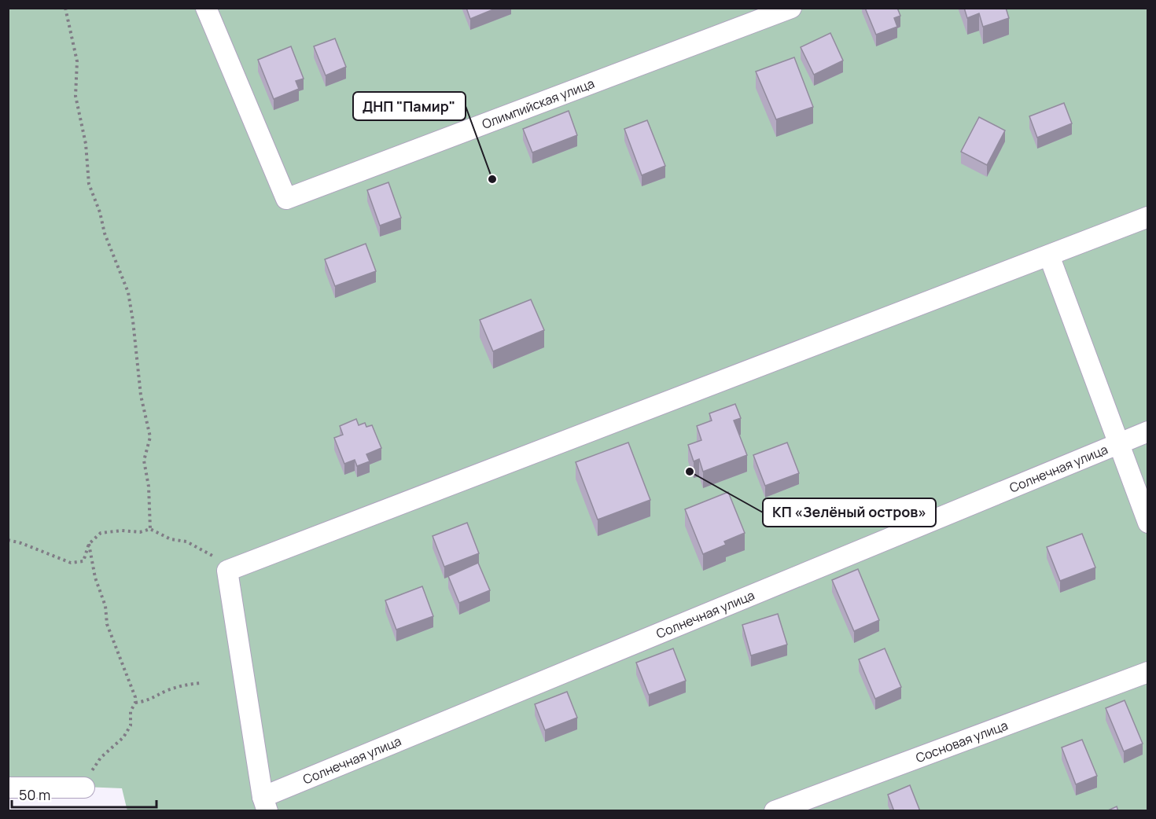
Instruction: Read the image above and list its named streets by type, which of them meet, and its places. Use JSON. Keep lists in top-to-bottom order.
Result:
{
  "streets": {
    "street": ["Олимпийская улица", "Солнечная улица", "Сосновая улица"]
  },
  "places": ["ДНП \"Памир\"", "КП «Зелёный остров»"],
  "scale_bar": "50 m"
}
